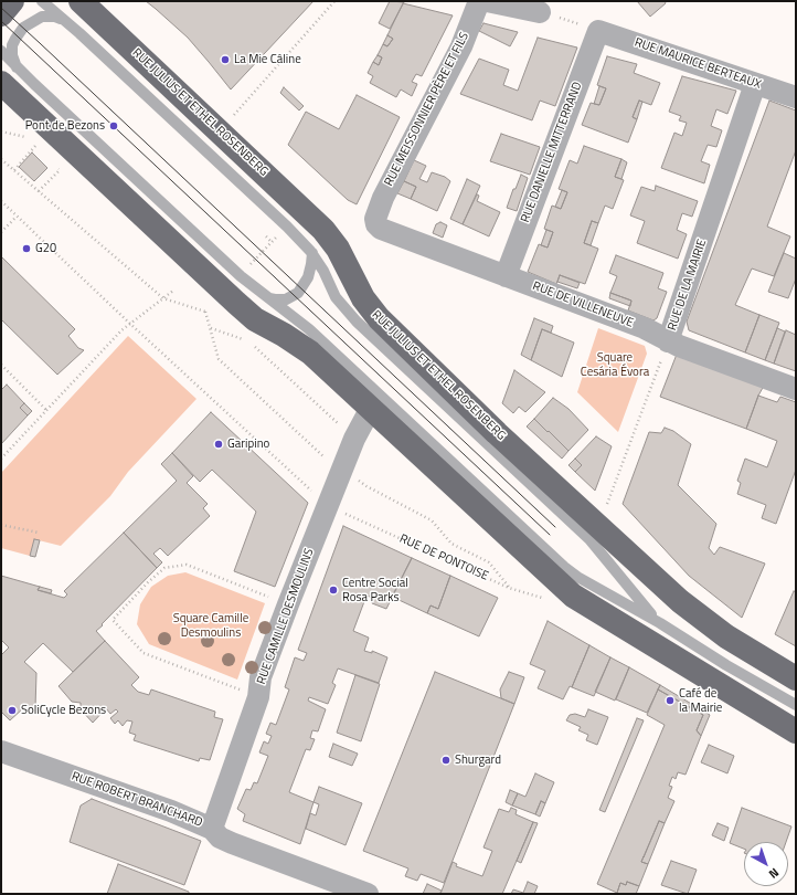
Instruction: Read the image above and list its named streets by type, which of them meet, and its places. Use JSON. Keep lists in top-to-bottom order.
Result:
{
  "streets": {
    "main road": ["RUE JULIUS ET ETHEL ROSENBERG"],
    "street": [
      "RUE MAURICE BERTEAUX",
      "RUE MEISSONNIER PÈRE ET FILS",
      "RUE DANIELLE MITTERRAND",
      "RUE DE LA MAIRIE",
      "RUE DE VILLENEUVE",
      "RUE CAMILLE DESMOULINS",
      "RUE ROBERT BRANCHARD"
    ],
    "path": ["RUE DE PONTOISE"]
  },
  "crossings": [
    ["RUE MAURICE BERTEAUX", "RUE DANIELLE MITTERRAND"],
    ["RUE MAURICE BERTEAUX", "RUE DE LA MAIRIE"],
    ["RUE MEISSONNIER PÈRE ET FILS", "RUE DE VILLENEUVE"],
    ["RUE DANIELLE MITTERRAND", "RUE DE VILLENEUVE"],
    ["RUE DE LA MAIRIE", "RUE DE VILLENEUVE"],
    ["RUE CAMILLE DESMOULINS", "RUE ROBERT BRANCHARD"]
  ],
  "parks": ["Square Cesária Évora", "Square Camille Desmoulins"],
  "places": [
    "La Mie Câline",
    "Pont de Bezons",
    "G20",
    "Garipino",
    "Centre Social Rosa Parks",
    "Café de la Mairie",
    "SoliCycle Bezons",
    "Shurgard"
  ],
  "north": "bottom right"
}
